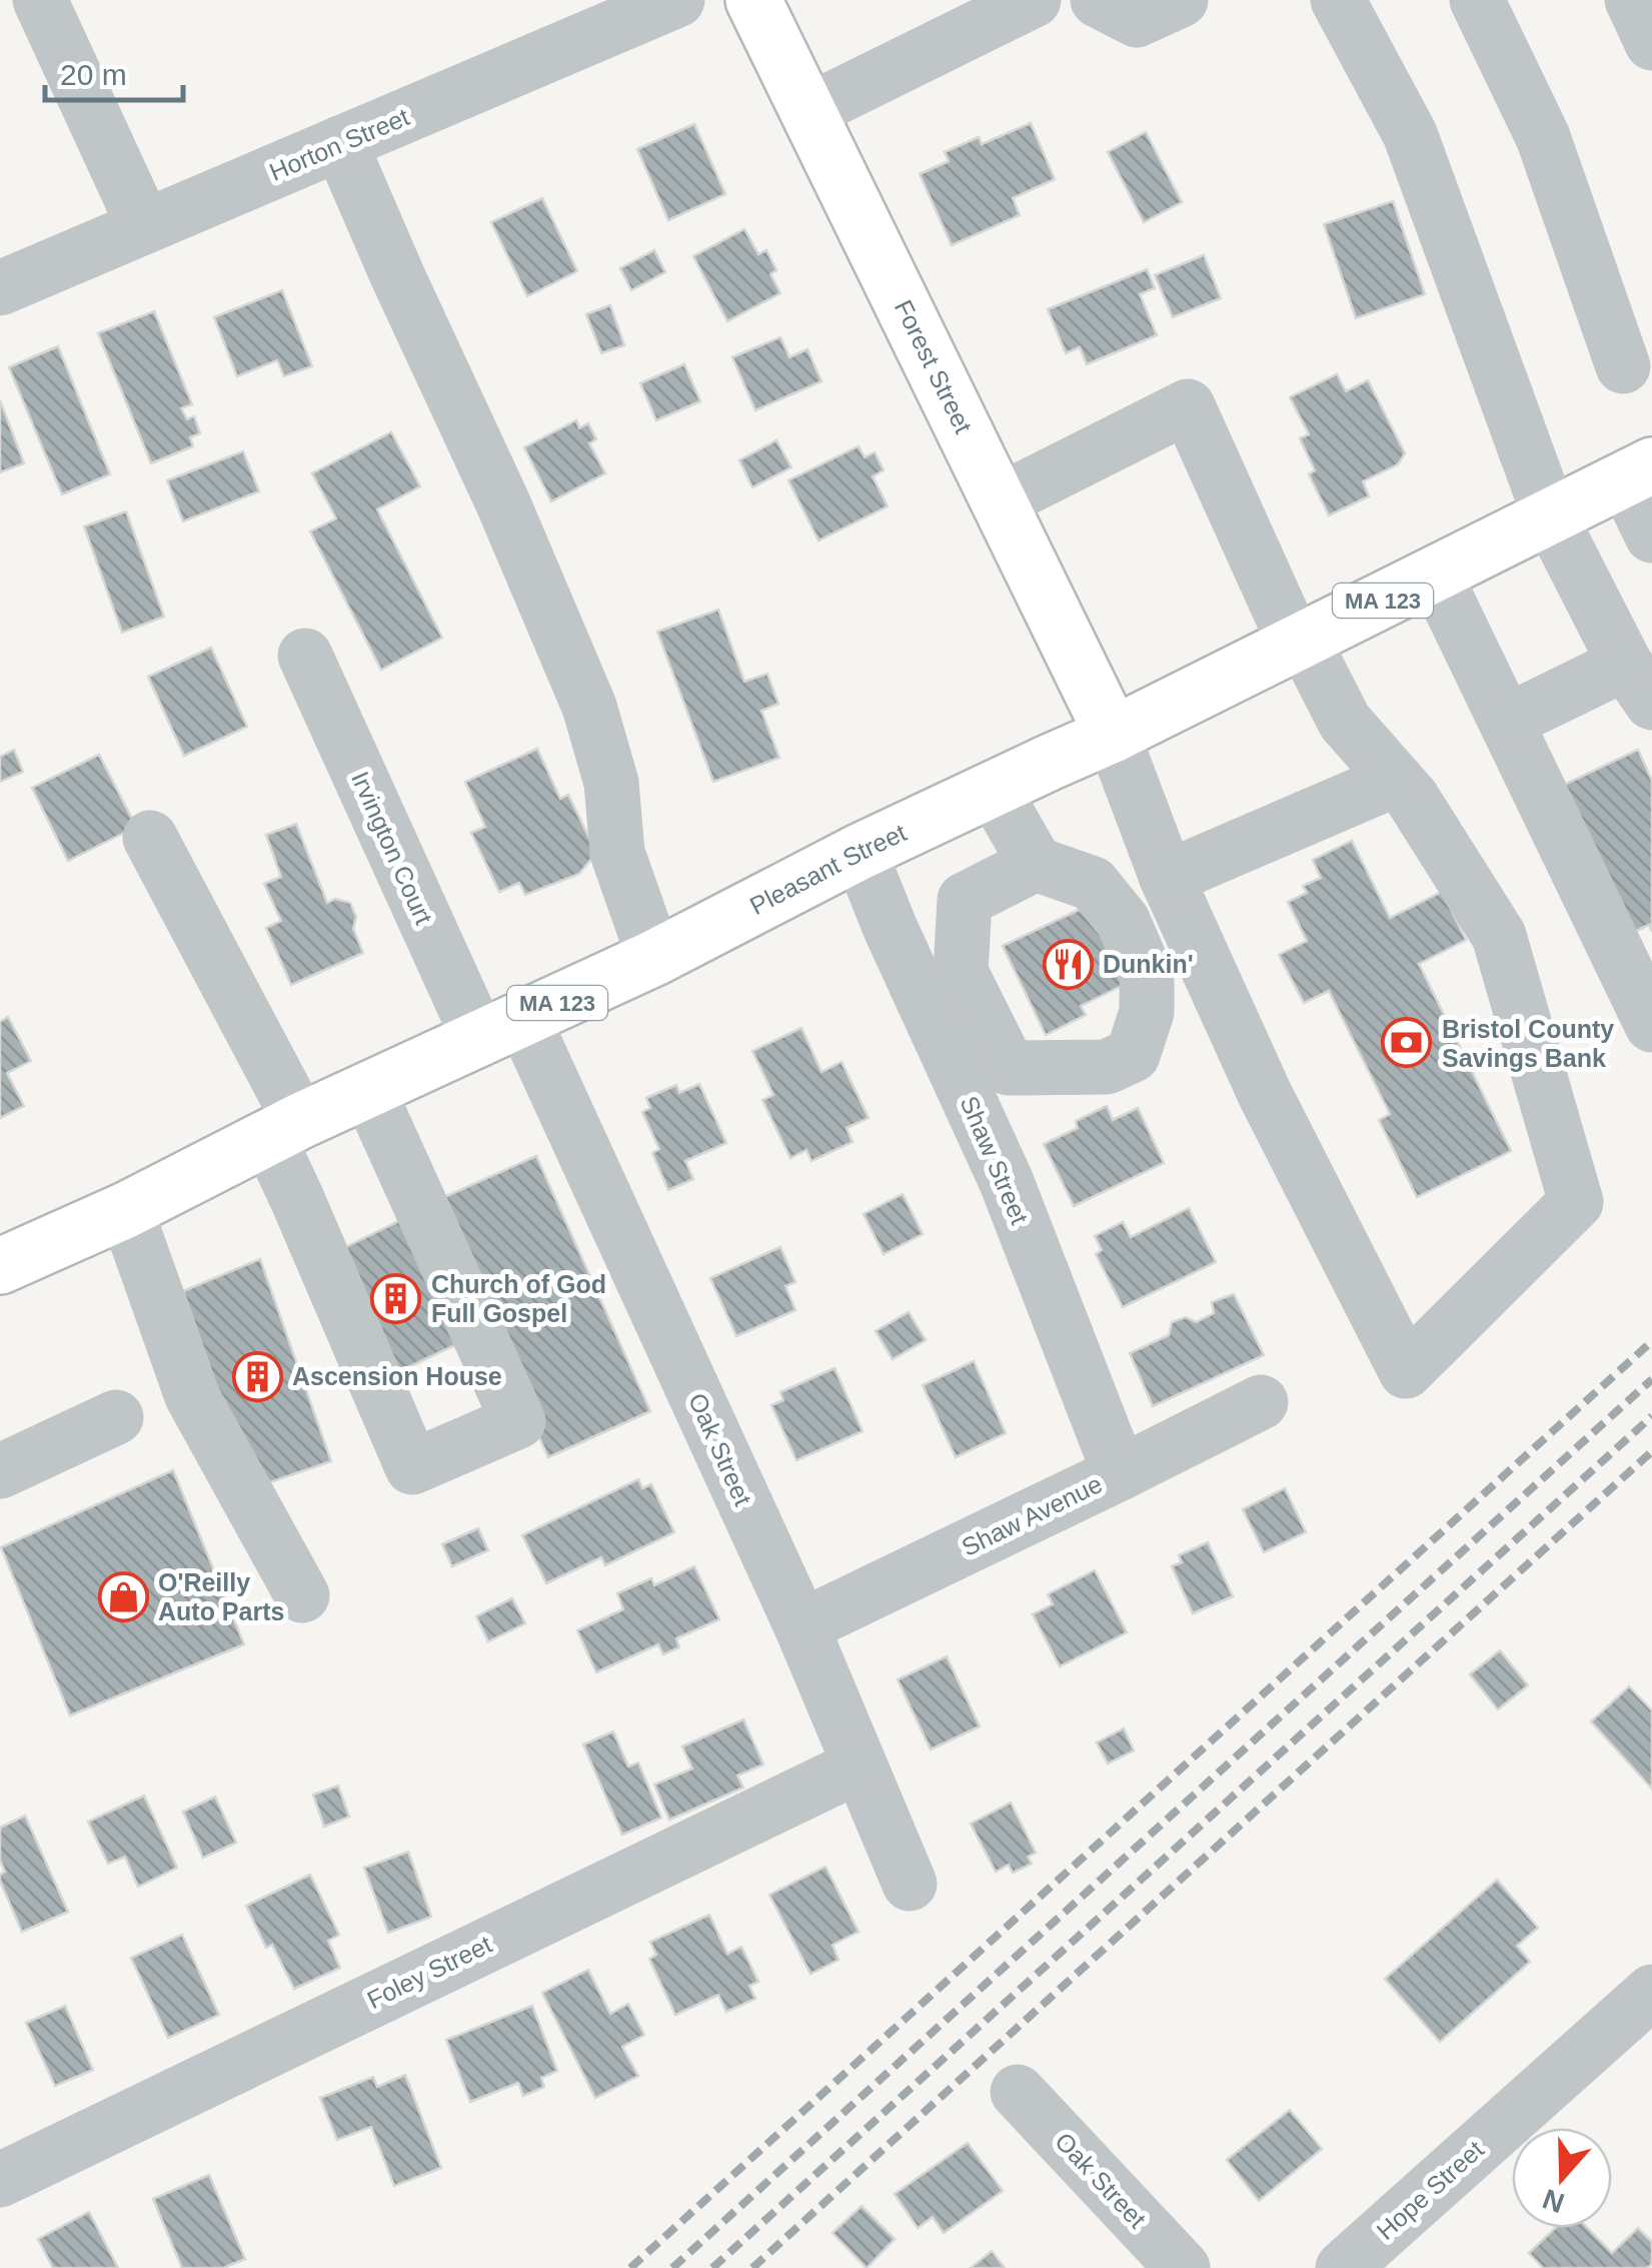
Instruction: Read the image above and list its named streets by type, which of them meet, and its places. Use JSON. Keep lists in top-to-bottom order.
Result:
{
  "streets": {
    "main road": ["Forest Street", "MA 123", "Pleasant Street"],
    "street": [
      "Horton Street",
      "Irvington Court",
      "Shaw Street",
      "Oak Street",
      "Shaw Avenue",
      "Foley Street",
      "Hope Street"
    ]
  },
  "crossings": [
    ["Forest Street", "Pleasant Street"],
    ["Irvington Court", "Pleasant Street"],
    ["Irvington Court", "Oak Street"],
    ["Pleasant Street", "Shaw Street"],
    ["Pleasant Street", "Oak Street"],
    ["Shaw Street", "Shaw Avenue"],
    ["Oak Street", "Shaw Avenue"],
    ["Oak Street", "Foley Street"]
  ],
  "places": {
    "restaurant": ["Dunkin'"],
    "bank": ["Bristol County Savings Bank"],
    "building": ["Church of God Full Gospel", "Ascension House"],
    "shop": ["O'Reilly Auto Parts"]
  },
  "scale_bar": "20 m",
  "north": "bottom"
}
